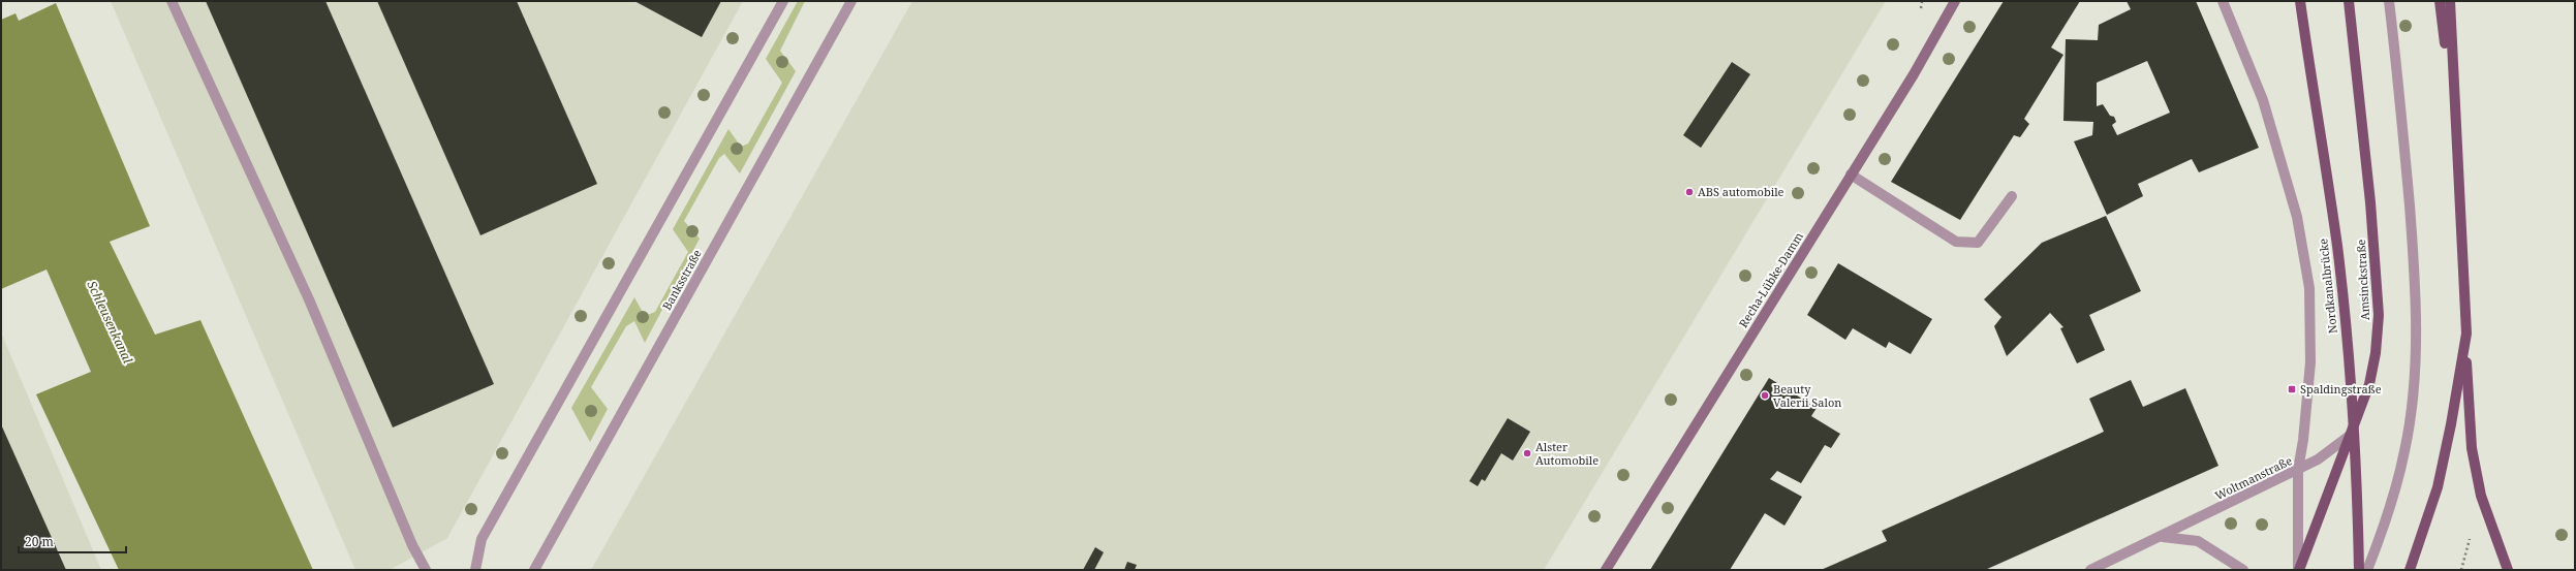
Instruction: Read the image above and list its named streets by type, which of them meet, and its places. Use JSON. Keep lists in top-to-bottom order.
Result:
{
  "streets": {
    "main road": ["Recha-Lübke-Damm", "Amsinckstraße", "Nordkanalbrücke"],
    "street": ["Banksstraße", "Woltmanstraße"]
  },
  "crossings": [
    ["Amsinckstraße", "Woltmanstraße"]
  ],
  "water": ["Schleusenkanal"],
  "places": {
    "other": ["ABS automobile", "Beauty Valerii Salon", "Alster Automobile"],
    "transit": ["Spaldingstraße"]
  },
  "scale_bar": "20 m"
}
